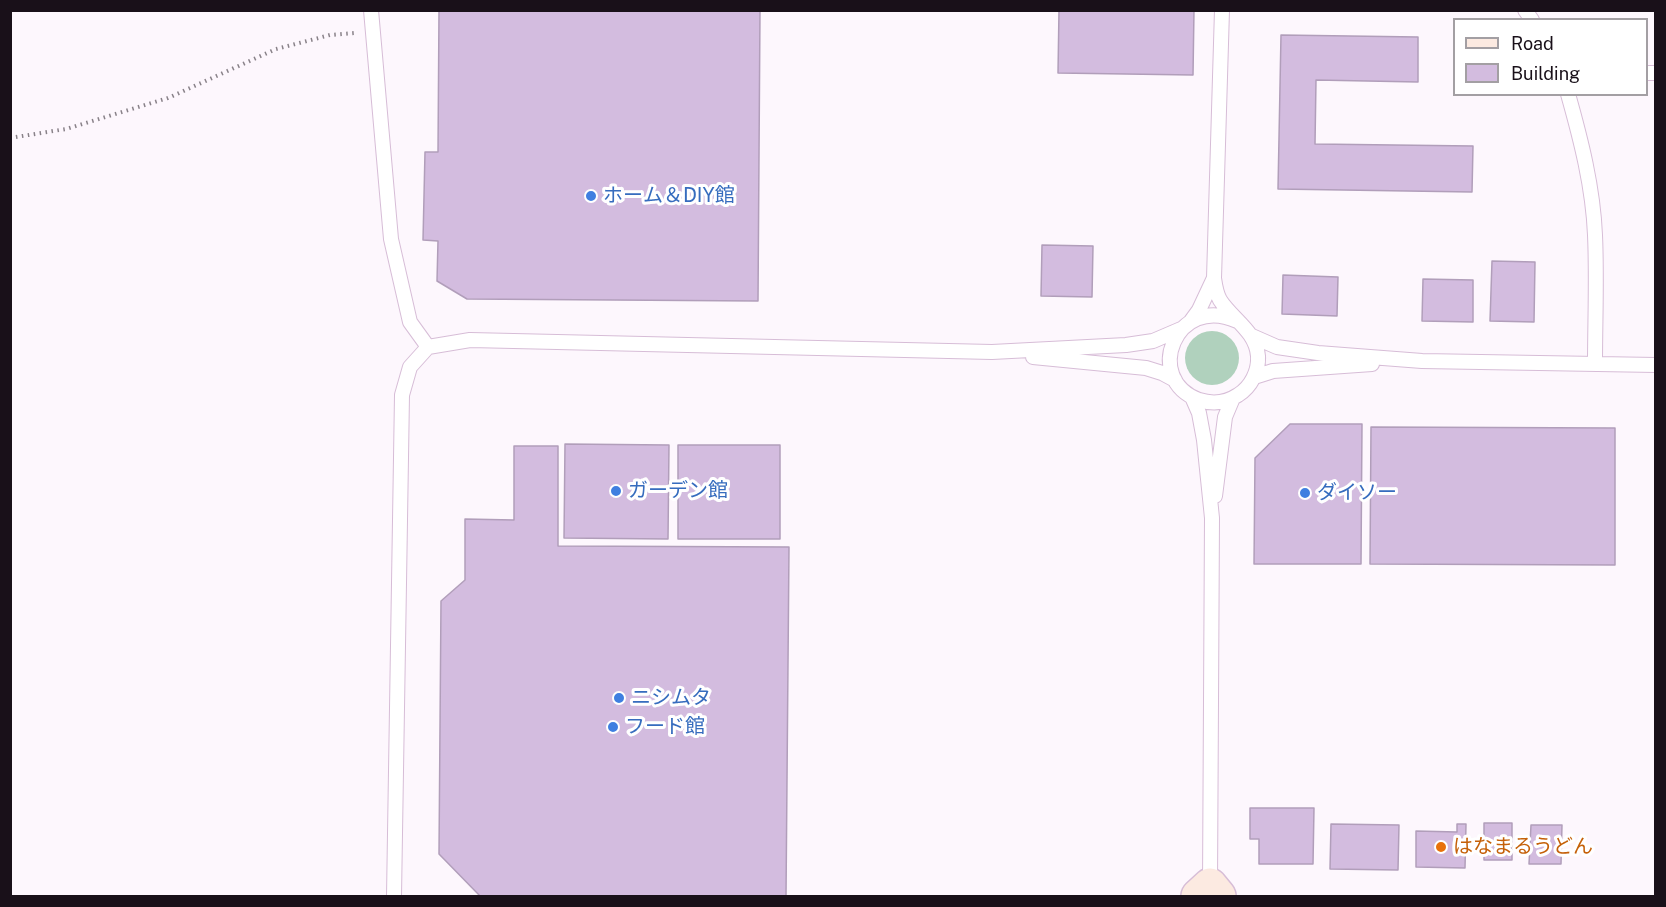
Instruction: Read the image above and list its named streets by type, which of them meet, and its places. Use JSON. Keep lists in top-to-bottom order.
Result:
{
  "places": [
    "ホーム＆DIY館",
    "ガーデン館",
    "ダイソー",
    "ニシムタ",
    "フード館",
    "はなまるうどん"
  ],
  "legend": ["Road", "Building"]
}
